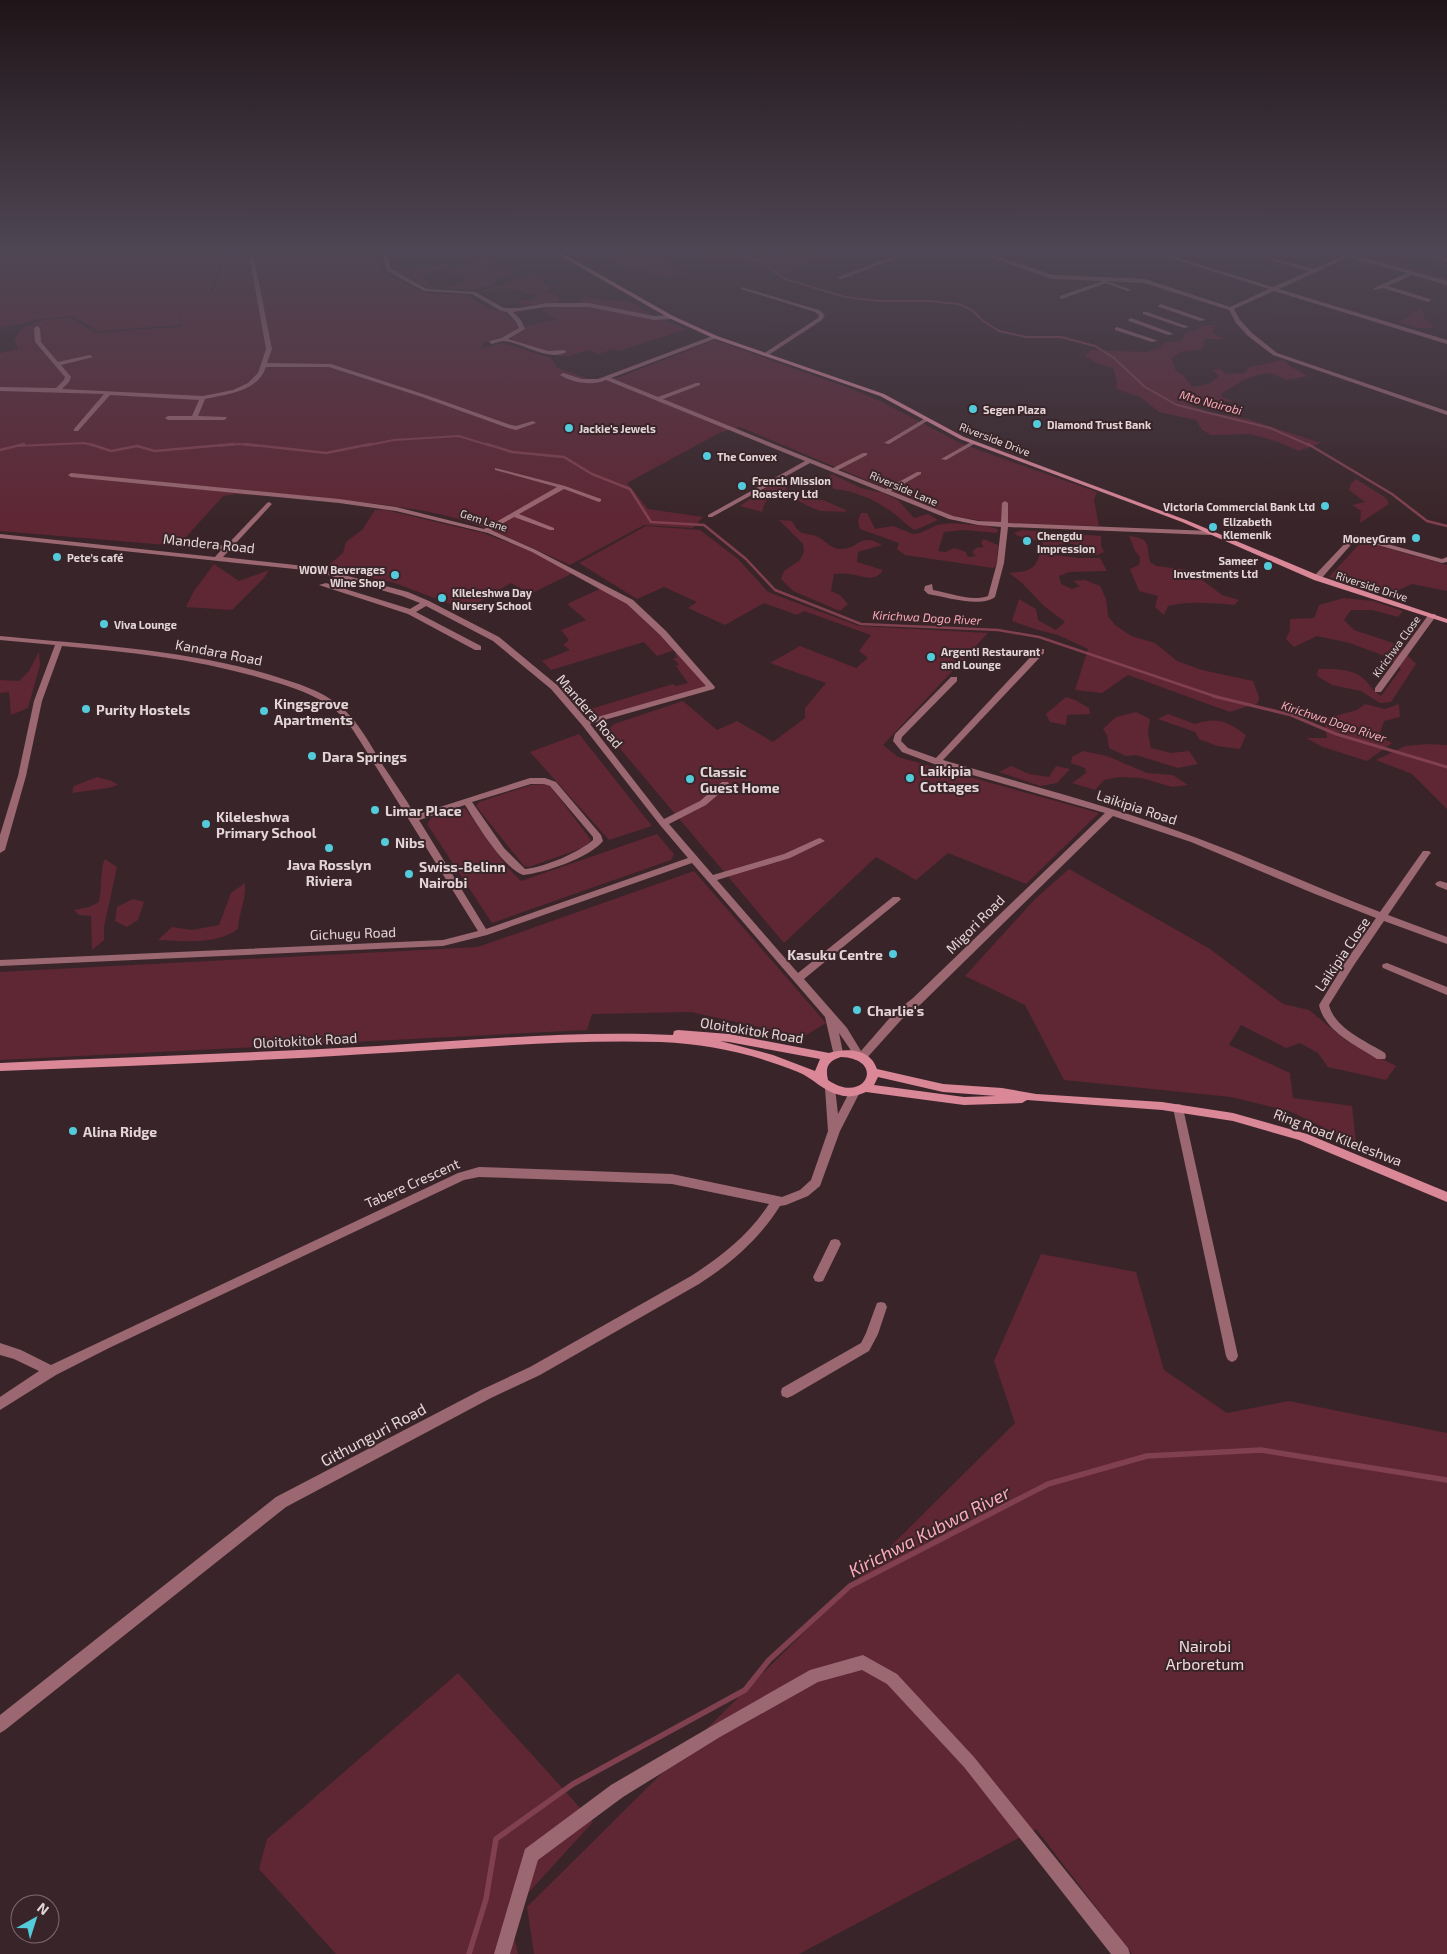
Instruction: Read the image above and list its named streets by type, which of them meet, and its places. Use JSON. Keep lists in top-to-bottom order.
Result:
{
  "streets": {
    "street": [
      "Riverside Drive",
      "Riverside Lane",
      "Gem Lane",
      "Mandera Road",
      "Kirichwa Close",
      "Kandara Road",
      "Laikipia Road",
      "Migori Road",
      "Gichugu Road",
      "Laikipia Close",
      "Oloitokitok Road",
      "Ring Road Kileleshwa",
      "Tabere Crescent",
      "Githunguri Road"
    ]
  },
  "crossings": [
    ["Riverside Drive", "Riverside Lane"],
    ["Riverside Drive", "Kirichwa Close"],
    ["Gem Lane", "Mandera Road"],
    ["Mandera Road", "Migori Road"],
    ["Mandera Road", "Gichugu Road"],
    ["Mandera Road", "Oloitokitok Road"],
    ["Mandera Road", "Ring Road Kileleshwa"],
    ["Kandara Road", "Gichugu Road"],
    ["Laikipia Road", "Migori Road"],
    ["Laikipia Road", "Laikipia Close"],
    ["Migori Road", "Oloitokitok Road"],
    ["Migori Road", "Ring Road Kileleshwa"],
    ["Oloitokitok Road", "Ring Road Kileleshwa"],
    ["Tabere Crescent", "Githunguri Road"]
  ],
  "water": ["Mto Nairobi", "Kirichwa Dogo River", "Kirichwa Kubwa River"],
  "parks": ["Nairobi Arboretum"],
  "places": [
    "Segen Plaza",
    "Diamond Trust Bank",
    "Jackie's Jewels",
    "The Convex",
    "French Mission Roastery Ltd",
    "Victoria Commercial Bank Ltd",
    "Elizabeth Klemenik",
    "MoneyGram",
    "Chengdu Impression",
    "Pete’s café",
    "Sameer Investments Ltd",
    "WOW Beverages Wine Shop",
    "Kileleshwa Day Nursery School",
    "Viva Lounge",
    "Argenti Restaurant and Lounge",
    "Purity Hostels",
    "Kingsgrove Apartments",
    "Dara Springs",
    "Laikipia Cottages",
    "Classic Guest Home",
    "Limar Place",
    "Kileleshwa Primary School",
    "Nibs",
    "Java Rosslyn Riviera",
    "Swiss-Belinn Nairobi",
    "Kasuku Centre",
    "Charlie's",
    "Alina Ridge"
  ],
  "north": "top right"
}
